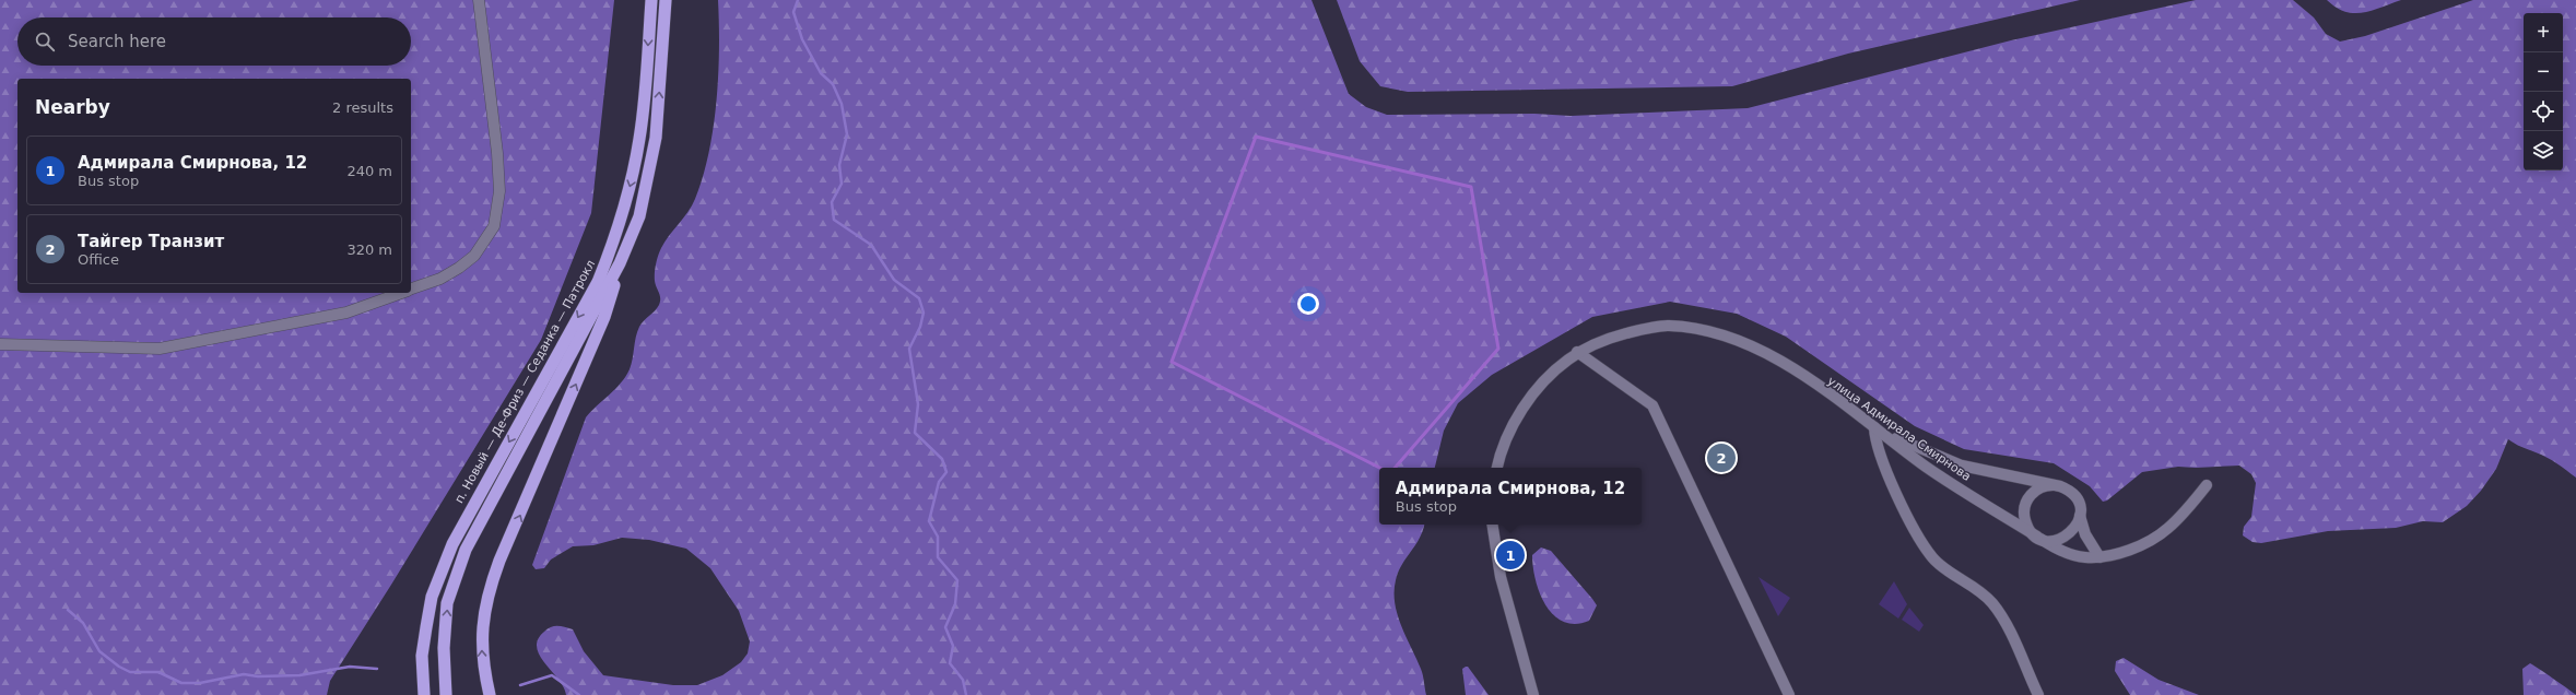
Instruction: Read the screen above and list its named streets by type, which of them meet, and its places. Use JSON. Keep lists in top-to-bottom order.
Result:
{
  "streets": {
    "highway": ["п. Новый — Де-Фриз — Седанка — Патрокл"],
    "street": ["улица Адмирала Смирнова"]
  },
  "page": {
    "map_buttons": ["+", "−"],
    "search": "Search here",
    "heading": ["Nearby", "2 results"],
    "list": [
      {
        "mark": "1",
        "name": "Адмирала Смирнова, 12",
        "note": "Bus stop",
        "value": "240 m"
      },
      {
        "mark": "2",
        "name": "Тайгер Транзит",
        "note": "Office",
        "value": "320 m"
      }
    ],
    "pins": ["2", "1"],
    "popup": ["Адмирала Смирнова, 12", "Bus stop"]
  }
}
